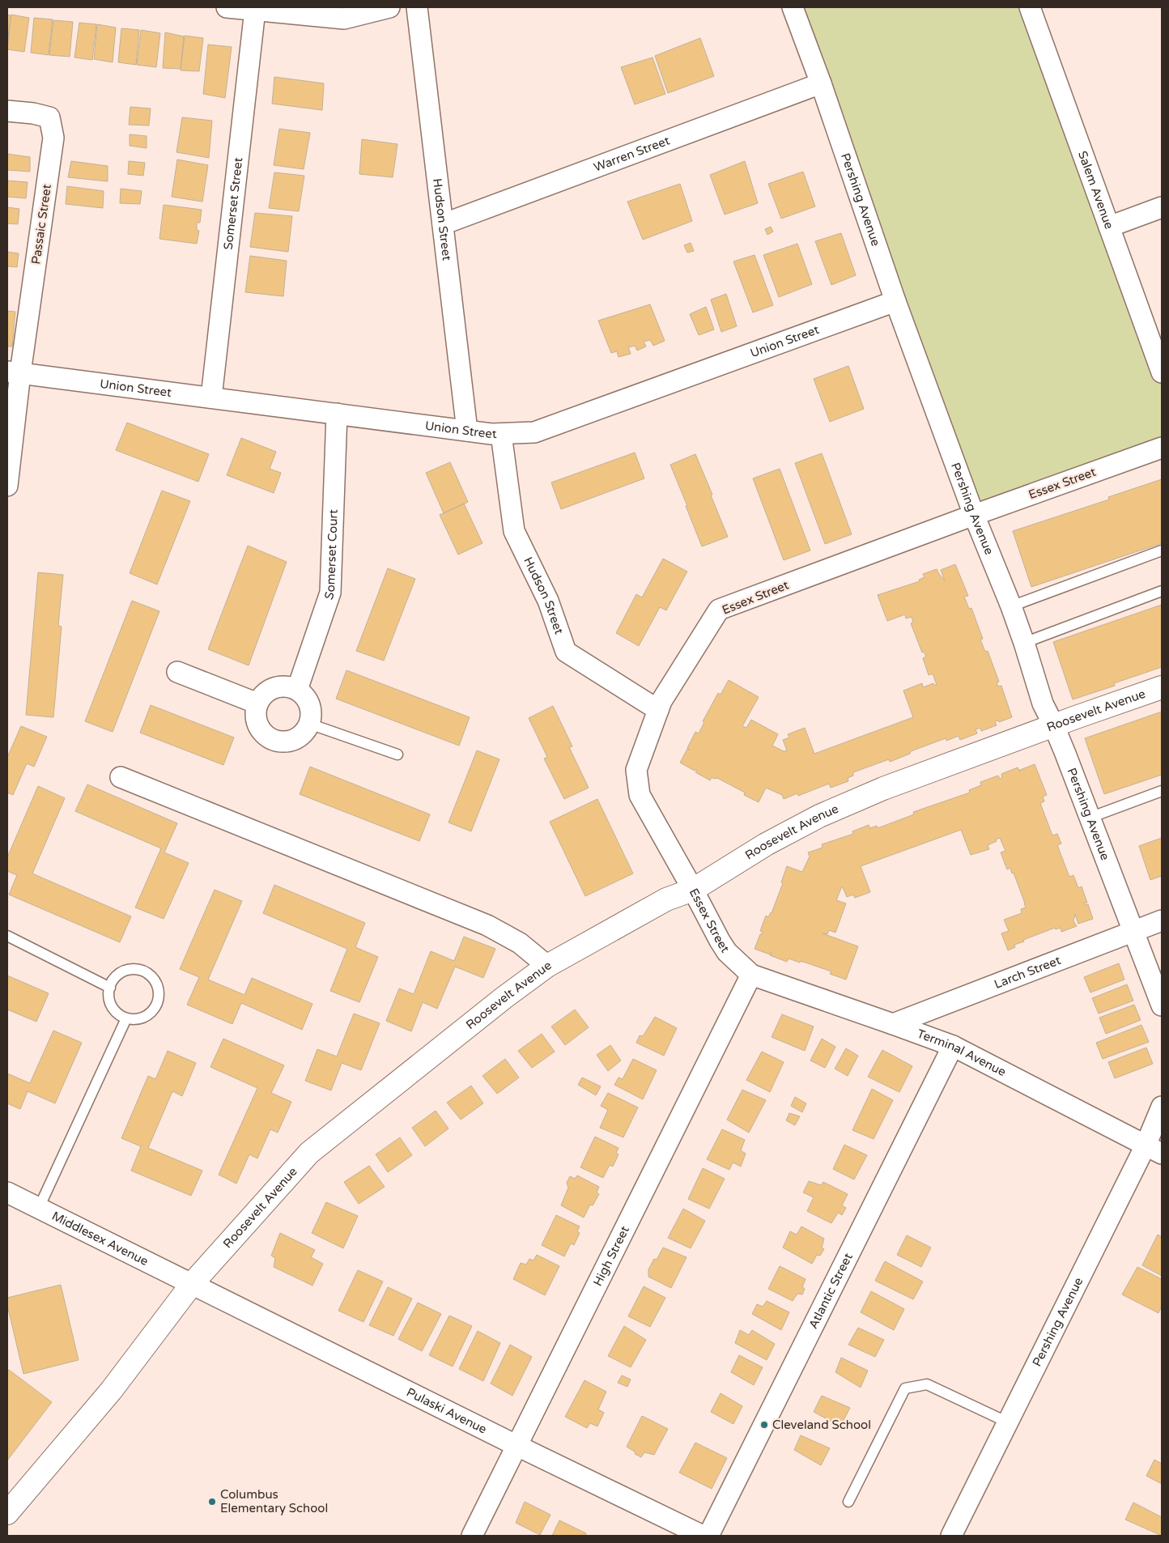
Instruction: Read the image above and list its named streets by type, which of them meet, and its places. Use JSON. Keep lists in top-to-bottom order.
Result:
{
  "streets": {
    "street": [
      "Warren Street",
      "Salem Avenue",
      "Pershing Avenue",
      "Somerset Street",
      "Hudson Street",
      "Passaic Street",
      "Union Street",
      "Essex Street",
      "Somerset Court",
      "Roosevelt Avenue",
      "Larch Street",
      "Terminal Avenue",
      "Middlesex Avenue",
      "High Street",
      "Atlantic Street",
      "Pulaski Avenue"
    ]
  },
  "crossings": [
    ["Warren Street", "Pershing Avenue"],
    ["Warren Street", "Hudson Street"],
    ["Pershing Avenue", "Union Street"],
    ["Pershing Avenue", "Essex Street"],
    ["Pershing Avenue", "Roosevelt Avenue"],
    ["Pershing Avenue", "Larch Street"],
    ["Pershing Avenue", "Terminal Avenue"],
    ["Somerset Street", "Union Street"],
    ["Hudson Street", "Union Street"],
    ["Hudson Street", "Essex Street"],
    ["Passaic Street", "Union Street"],
    ["Union Street", "Somerset Court"],
    ["Essex Street", "Roosevelt Avenue"],
    ["Essex Street", "Terminal Avenue"],
    ["Essex Street", "High Street"],
    ["Roosevelt Avenue", "Middlesex Avenue"],
    ["Roosevelt Avenue", "Pulaski Avenue"],
    ["Larch Street", "Terminal Avenue"],
    ["Terminal Avenue", "High Street"],
    ["Terminal Avenue", "Atlantic Street"],
    ["Middlesex Avenue", "Pulaski Avenue"],
    ["High Street", "Pulaski Avenue"]
  ],
  "places": ["Cleveland School", "Columbus Elementary School"]
}
